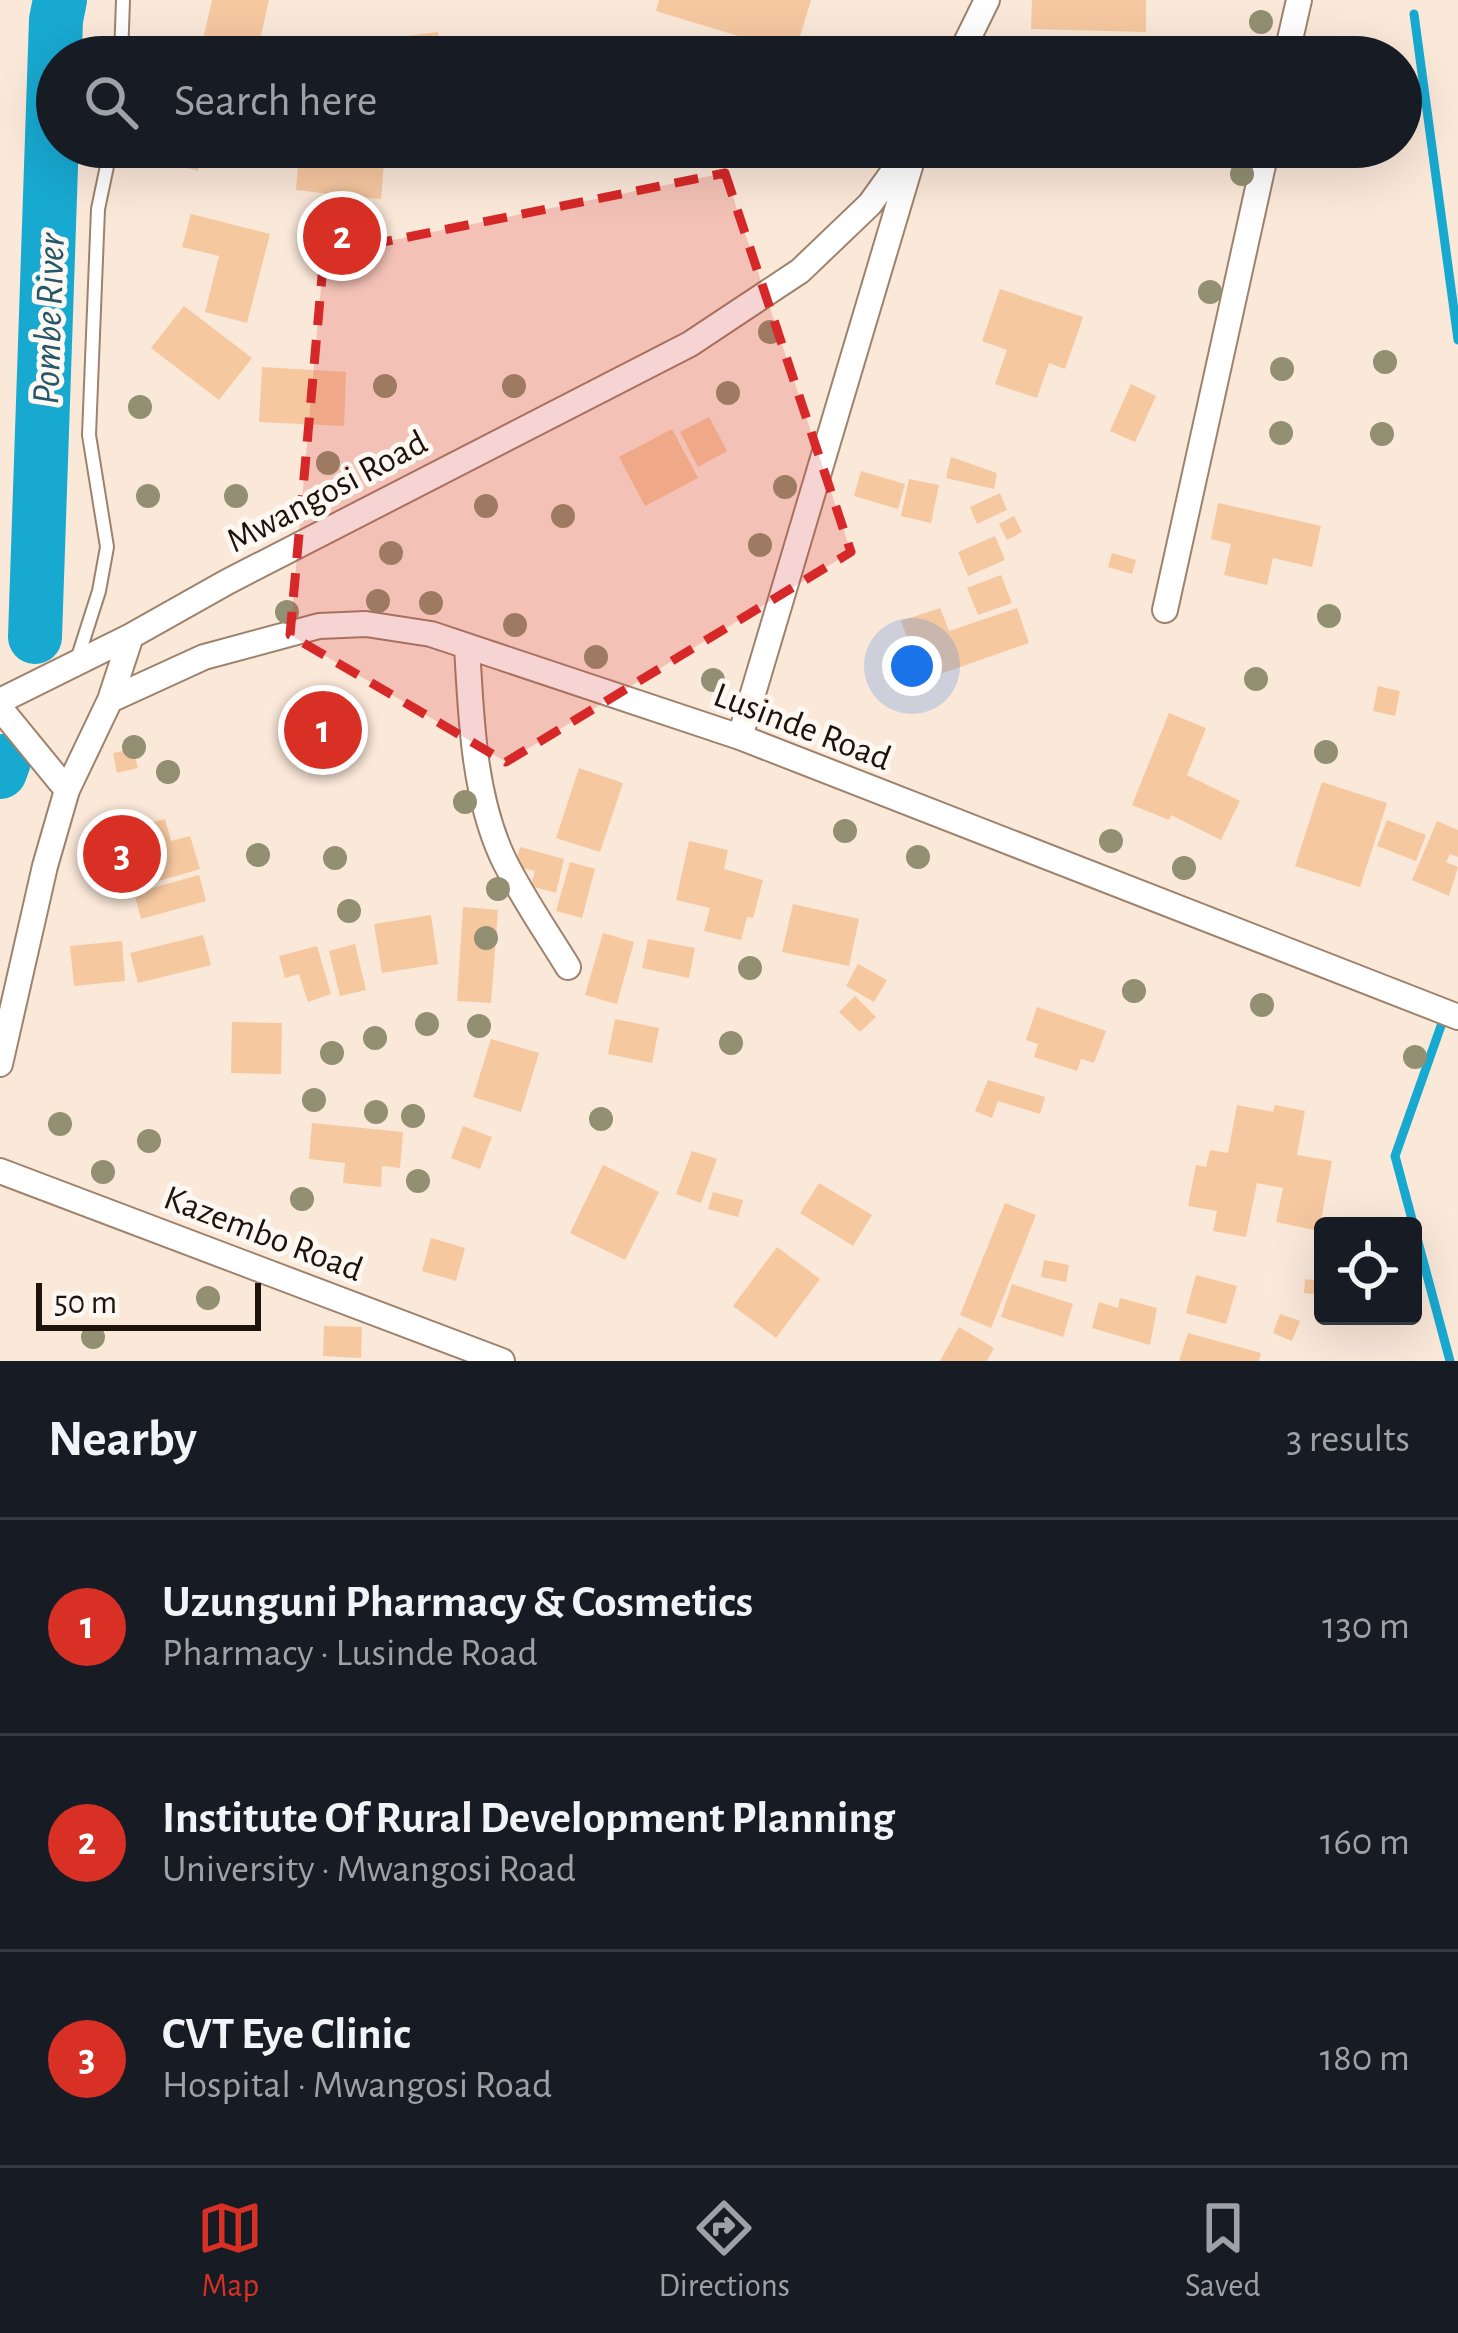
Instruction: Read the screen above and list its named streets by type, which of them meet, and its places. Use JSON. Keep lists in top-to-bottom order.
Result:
{
  "streets": {
    "street": ["Mwangosi Road", "Lusinde Road", "Kazembo Road"]
  },
  "water": ["Pombe River"],
  "scale_bar": "50 m",
  "page": {
    "search": "Search here",
    "pins": ["2", "1", "3"],
    "scale": "50 m",
    "heading": ["Nearby", "3 results"],
    "list": [
      {
        "mark": "1",
        "name": "Uzunguni Pharmacy & Cosmetics",
        "note": "Pharmacy · Lusinde Road",
        "value": "130 m"
      },
      {
        "mark": "2",
        "name": "Institute Of Rural Development Planning",
        "note": "University · Mwangosi Road",
        "value": "160 m"
      },
      {
        "mark": "3",
        "name": "CVT Eye Clinic",
        "note": "Hospital · Mwangosi Road",
        "value": "180 m"
      }
    ],
    "nav": ["Map", "Directions", "Saved"]
  }
}
